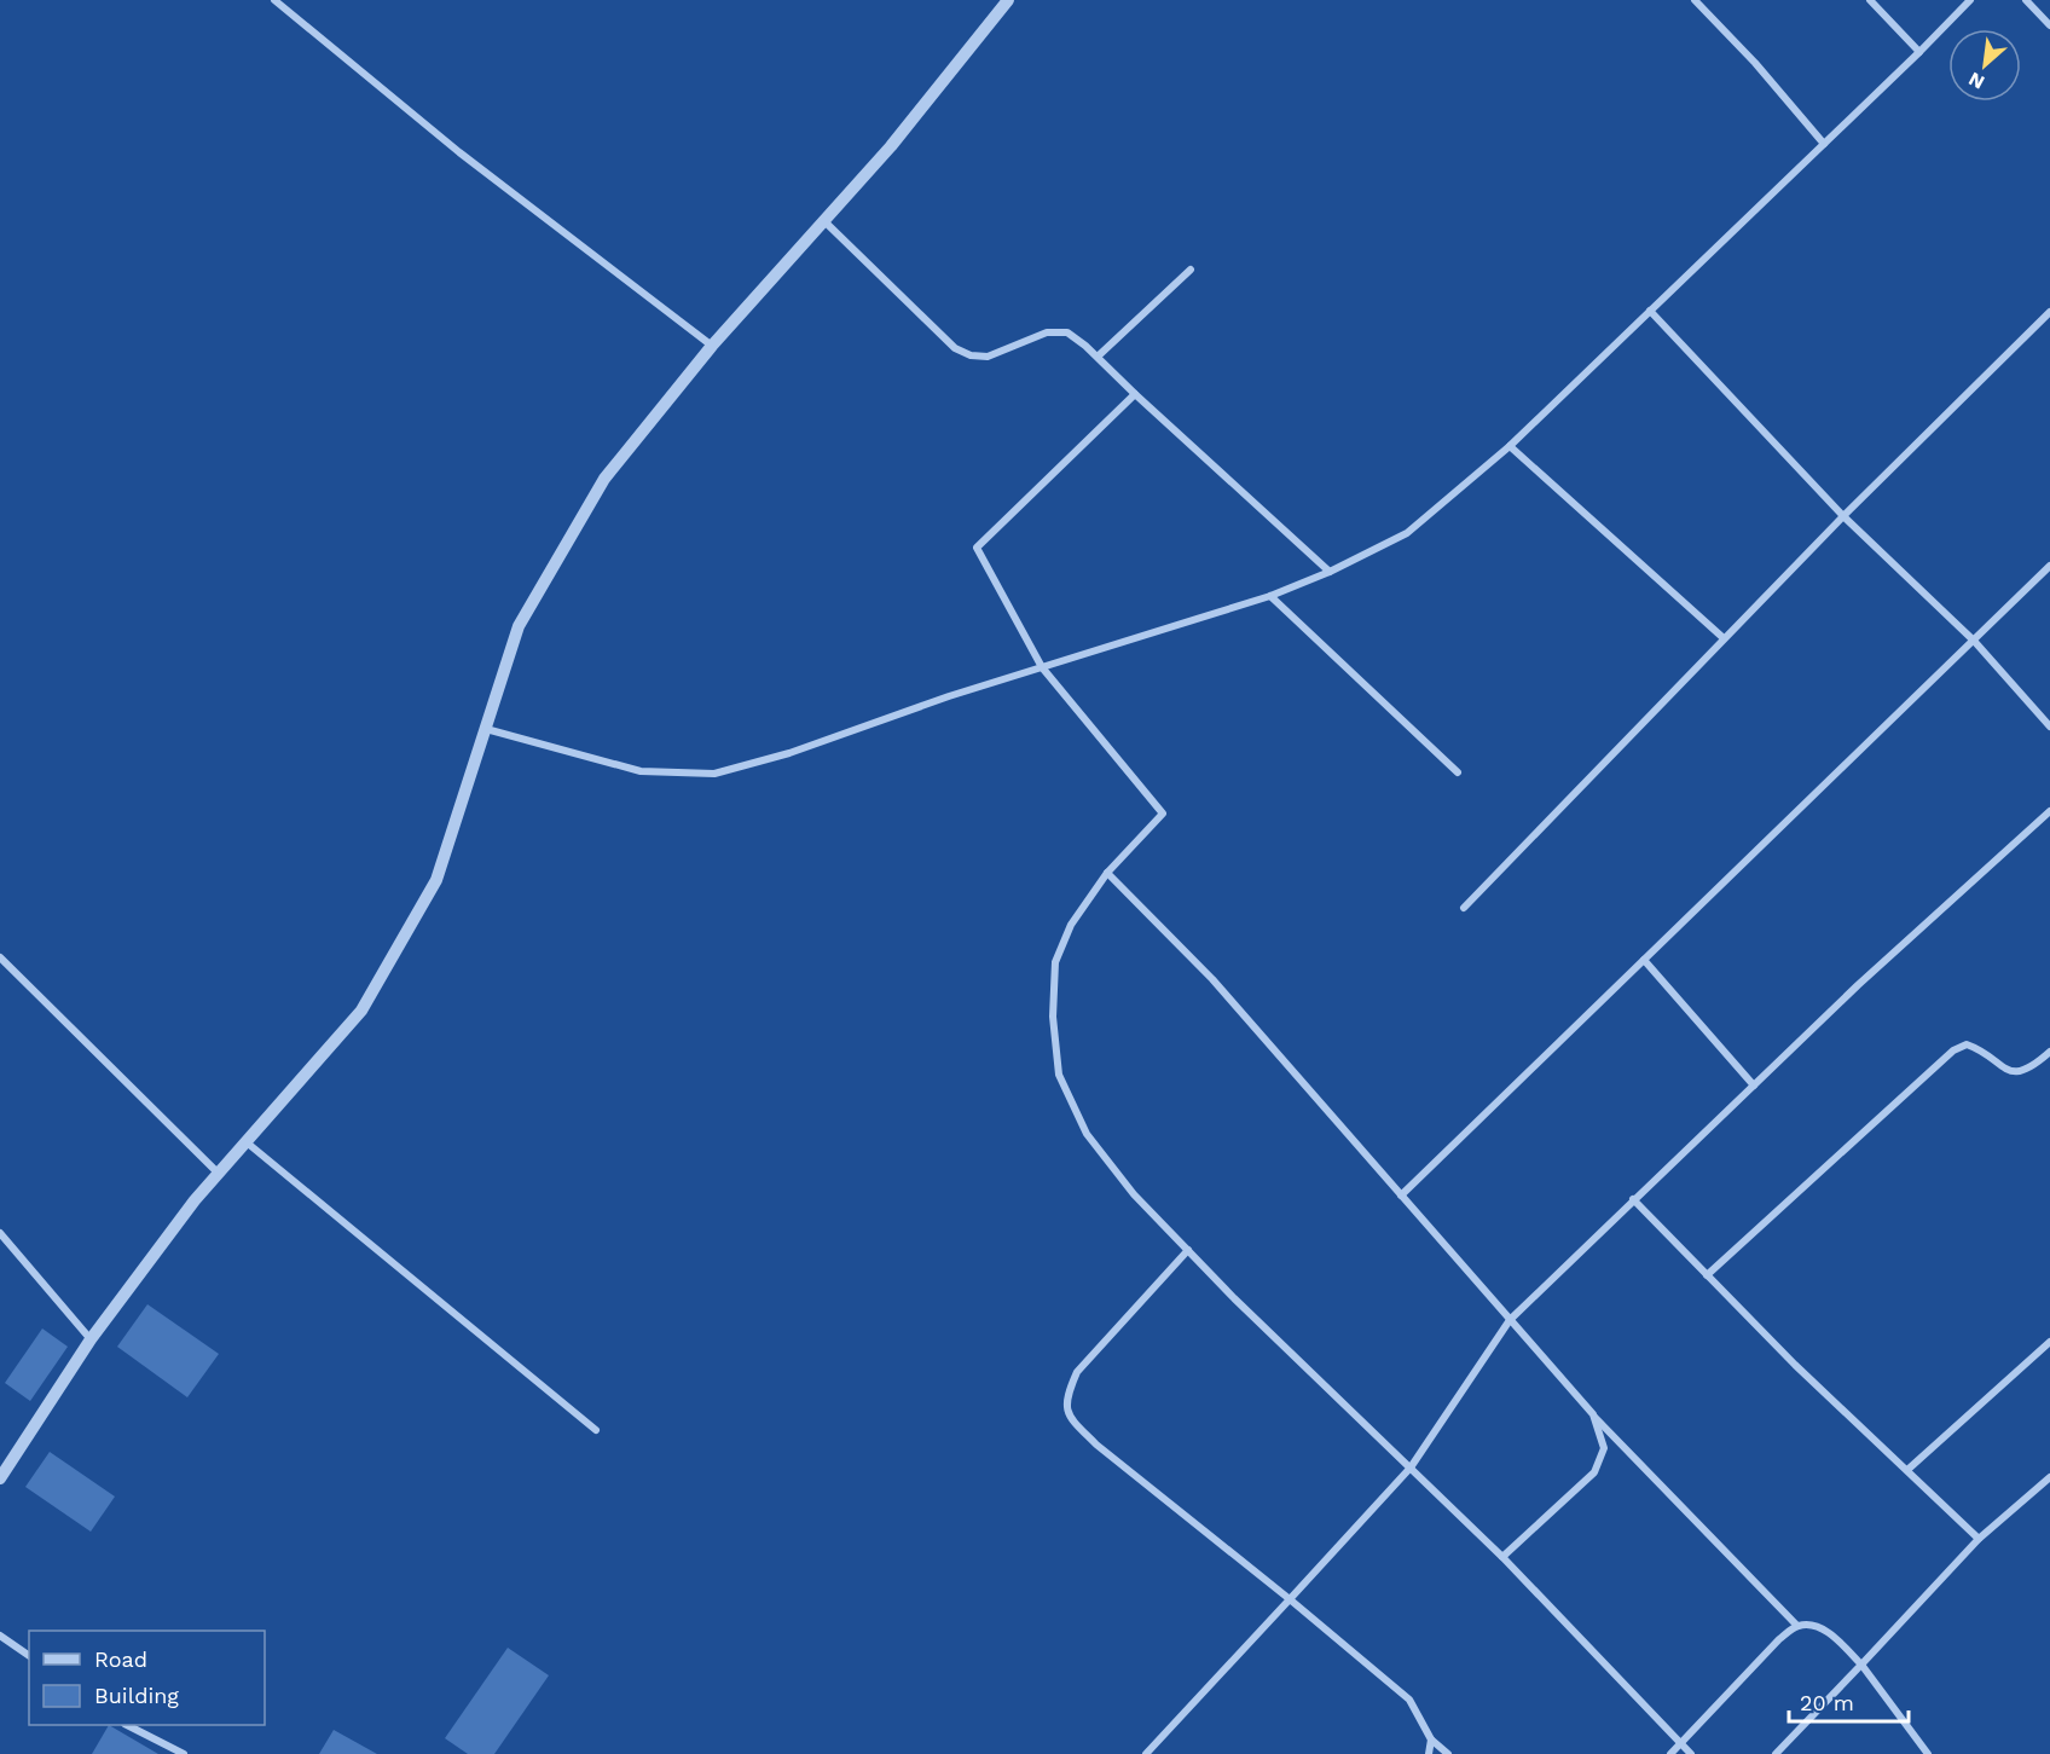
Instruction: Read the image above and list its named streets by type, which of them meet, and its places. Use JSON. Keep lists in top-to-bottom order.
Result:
{
  "legend": ["Road", "Building"],
  "scale_bar": "20 m",
  "north": "bottom left"
}
